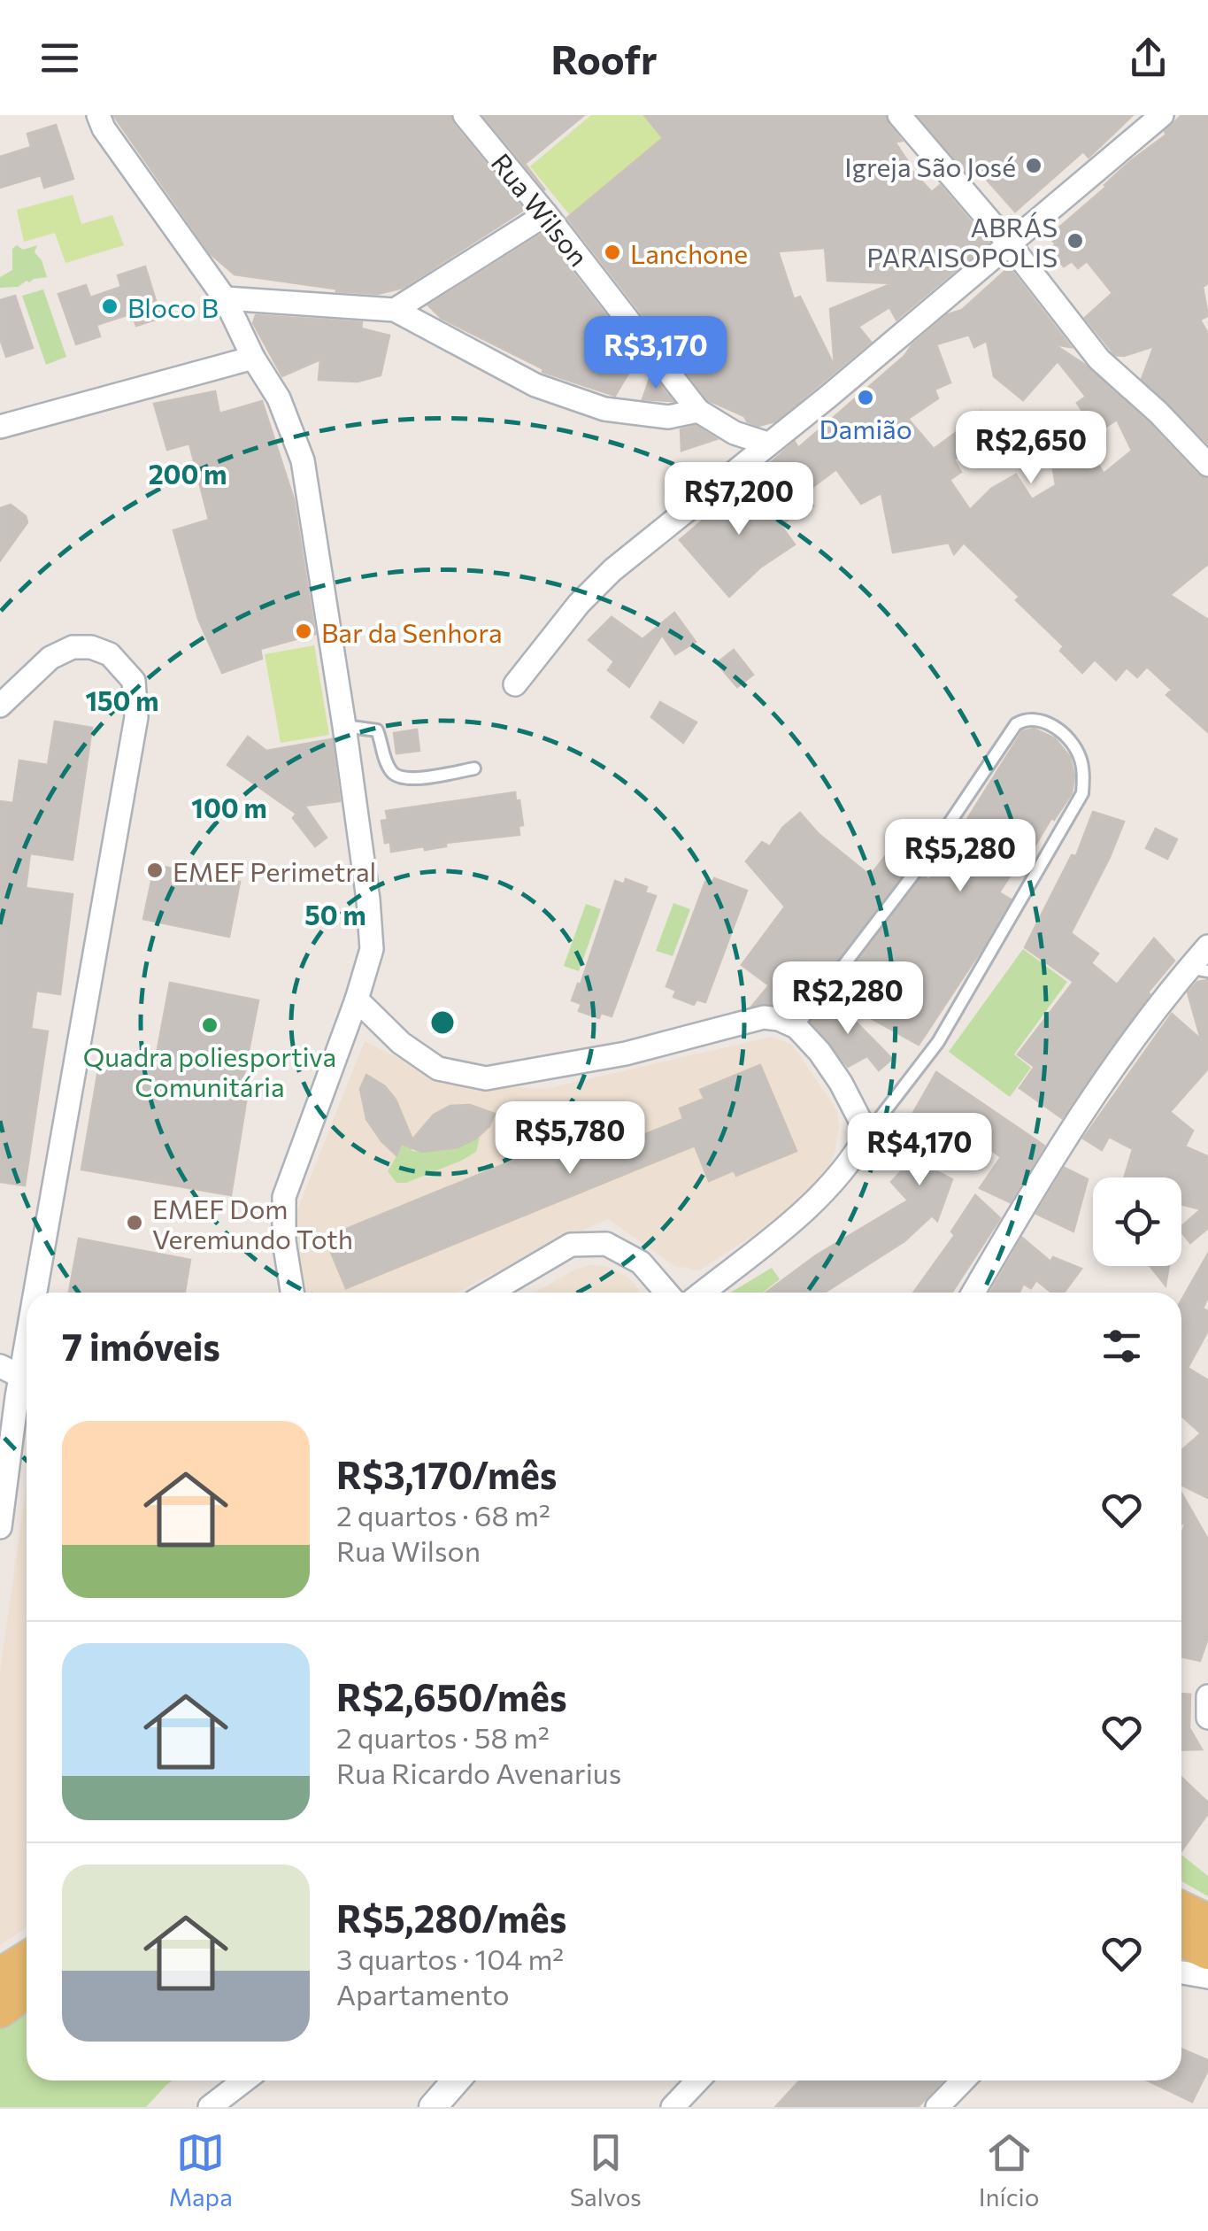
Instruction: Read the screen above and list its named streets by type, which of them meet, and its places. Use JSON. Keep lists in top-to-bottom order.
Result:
{
  "streets": {
    "street": ["Rua Wilson"]
  },
  "places": [
    "Igreja São José",
    "ABRÁS PARAISOPOLIS",
    "Lanchone",
    "Bloco B",
    "Damião",
    "Bar da Senhora",
    "EMEF Perimetral",
    "Quadra poliesportiva Comunitária",
    "EMEF Dom Veremundo Toth"
  ],
  "page": {
    "header": "Roofr",
    "price": [
      "R$3,170",
      "R$2,650",
      "R$7,200",
      "R$5,280",
      "R$2,280",
      "R$5,780",
      "R$4,170"
    ],
    "heading": "7 imóveis",
    "list": [
      {
        "name": "R$3,170/mês",
        "note": "2 quartos · 68 m² · Rua Wilson"
      },
      {
        "name": "R$2,650/mês",
        "note": "2 quartos · 58 m² · Rua Ricardo Avenarius"
      },
      {
        "name": "R$5,280/mês",
        "note": "3 quartos · 104 m² · Apartamento"
      }
    ],
    "tabs": ["Mapa", "Salvos", "Início"]
  },
  "rings": [
    "200 m",
    "150 m",
    "100 m",
    "50 m"
  ]
}
